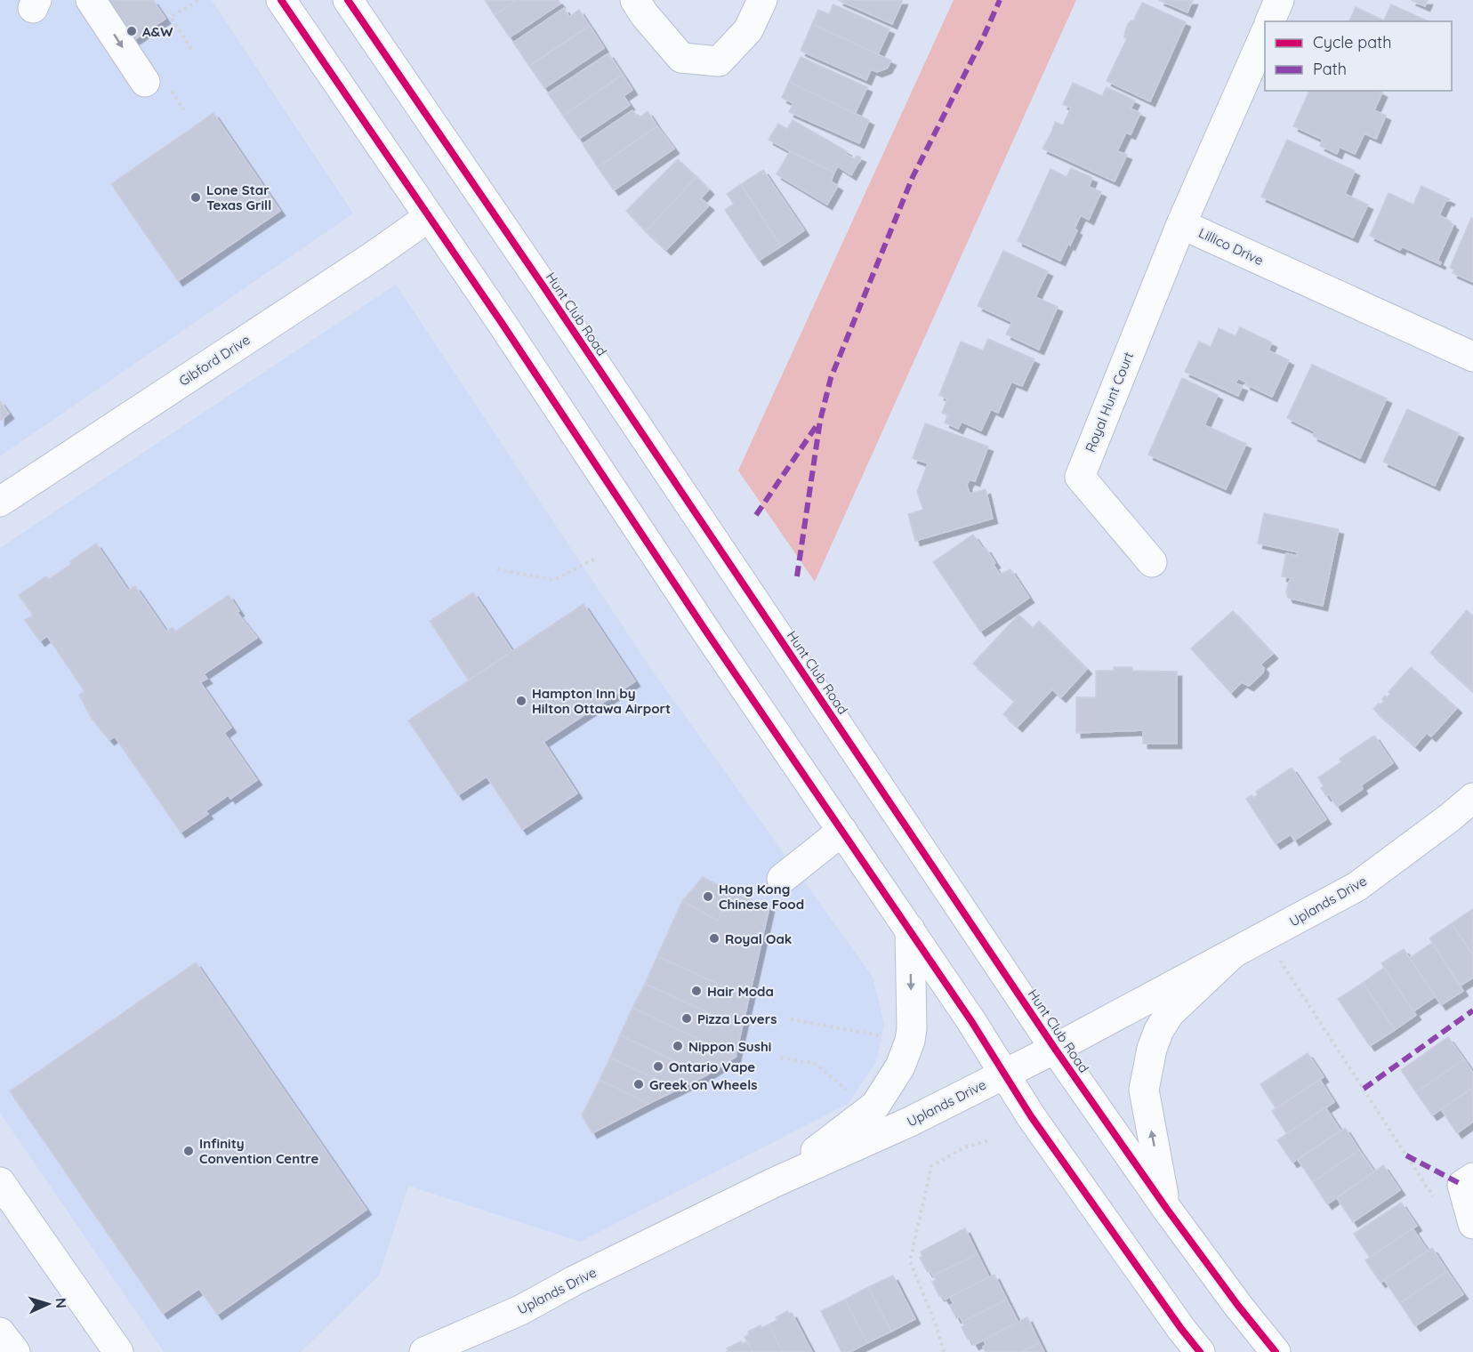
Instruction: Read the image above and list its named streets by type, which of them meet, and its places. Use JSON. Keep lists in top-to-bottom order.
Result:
{
  "streets": {
    "main road": [
      "Lillico Drive",
      "Hunt Club Road",
      "Gibford Drive",
      "Royal Hunt Court",
      "Uplands Drive"
    ]
  },
  "crossings": [
    ["Lillico Drive", "Royal Hunt Court"],
    ["Hunt Club Road", "Uplands Drive"]
  ],
  "places": [
    "A&W",
    "Lone Star Texas Grill",
    "Hampton Inn by Hilton Ottawa Airport",
    "Hong Kong Chinese Food",
    "Royal Oak",
    "Hair Moda",
    "Pizza Lovers",
    "Nippon Sushi",
    "Ontario Vape",
    "Greek on Wheels",
    "Infinity Convention Centre"
  ],
  "legend": ["Cycle path", "Path"],
  "north": "right"
}
